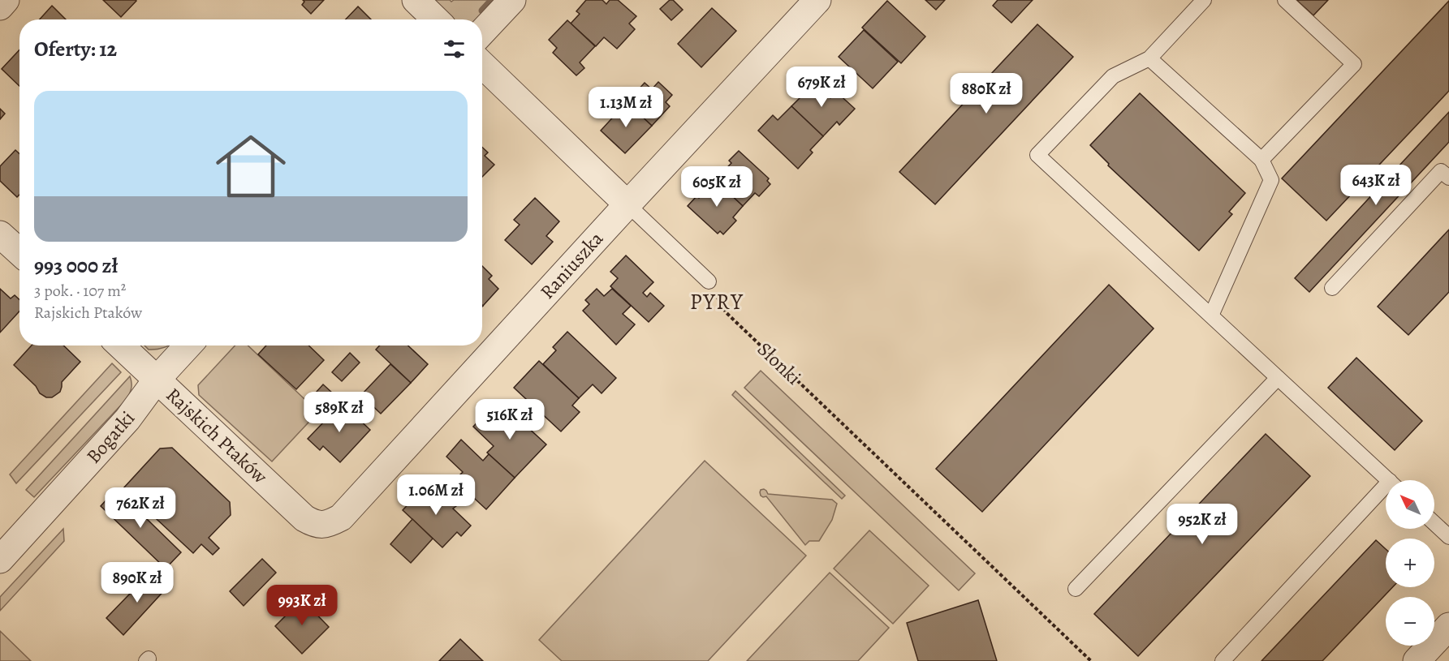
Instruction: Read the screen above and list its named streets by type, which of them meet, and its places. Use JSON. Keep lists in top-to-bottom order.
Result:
{
  "streets": {
    "street": ["Raniuszka", "Rajskich Ptaków", "Bogatki"],
    "path": ["Słonki"]
  },
  "crossings": [
    ["Raniuszka", "Rajskich Ptaków"],
    ["Rajskich Ptaków", "Bogatki"]
  ],
  "districts": ["PYRY"],
  "north": "top left",
  "page": {
    "heading": "Oferty: 12",
    "price": [
      "679K zł",
      "880K zł",
      "1.13M zł",
      "643K zł",
      "605K zł",
      "589K zł",
      "516K zł",
      "1.06M zł",
      "762K zł",
      "952K zł",
      "890K zł",
      "993K zł"
    ],
    "list": [
      {
        "name": "993 000 zł",
        "note": "3 pok. · 107 m² · Rajskich Ptaków"
      }
    ],
    "map_buttons": ["+", "−"]
  }
}
